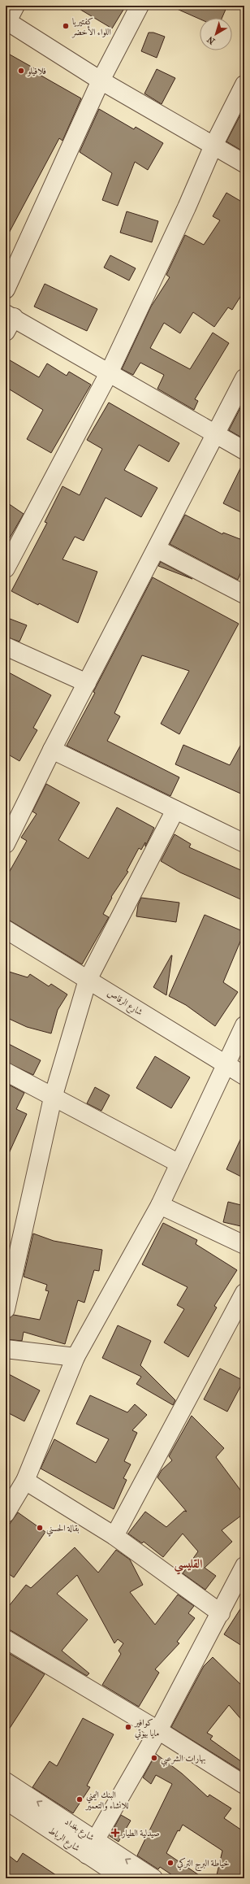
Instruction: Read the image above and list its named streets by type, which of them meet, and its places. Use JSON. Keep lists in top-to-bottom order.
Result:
{
  "streets": {
    "street": ["شارع الرقاص", "شارع بغداد", "شارع الرباط"]
  },
  "districts": ["القليسي"],
  "places": {
    "other": [
      "كفتيريا اللواء الأخضر",
      "فلافيلو",
      "بقالة الحسني",
      "كوافير مايا بيوتي",
      "بهارات الشرعبي",
      "البنك اليمني للانشاء والتعمير",
      "خياطة البرج التركي"
    ],
    "health": ["صيدلية الطيار"]
  },
  "north": "bottom left"
}
